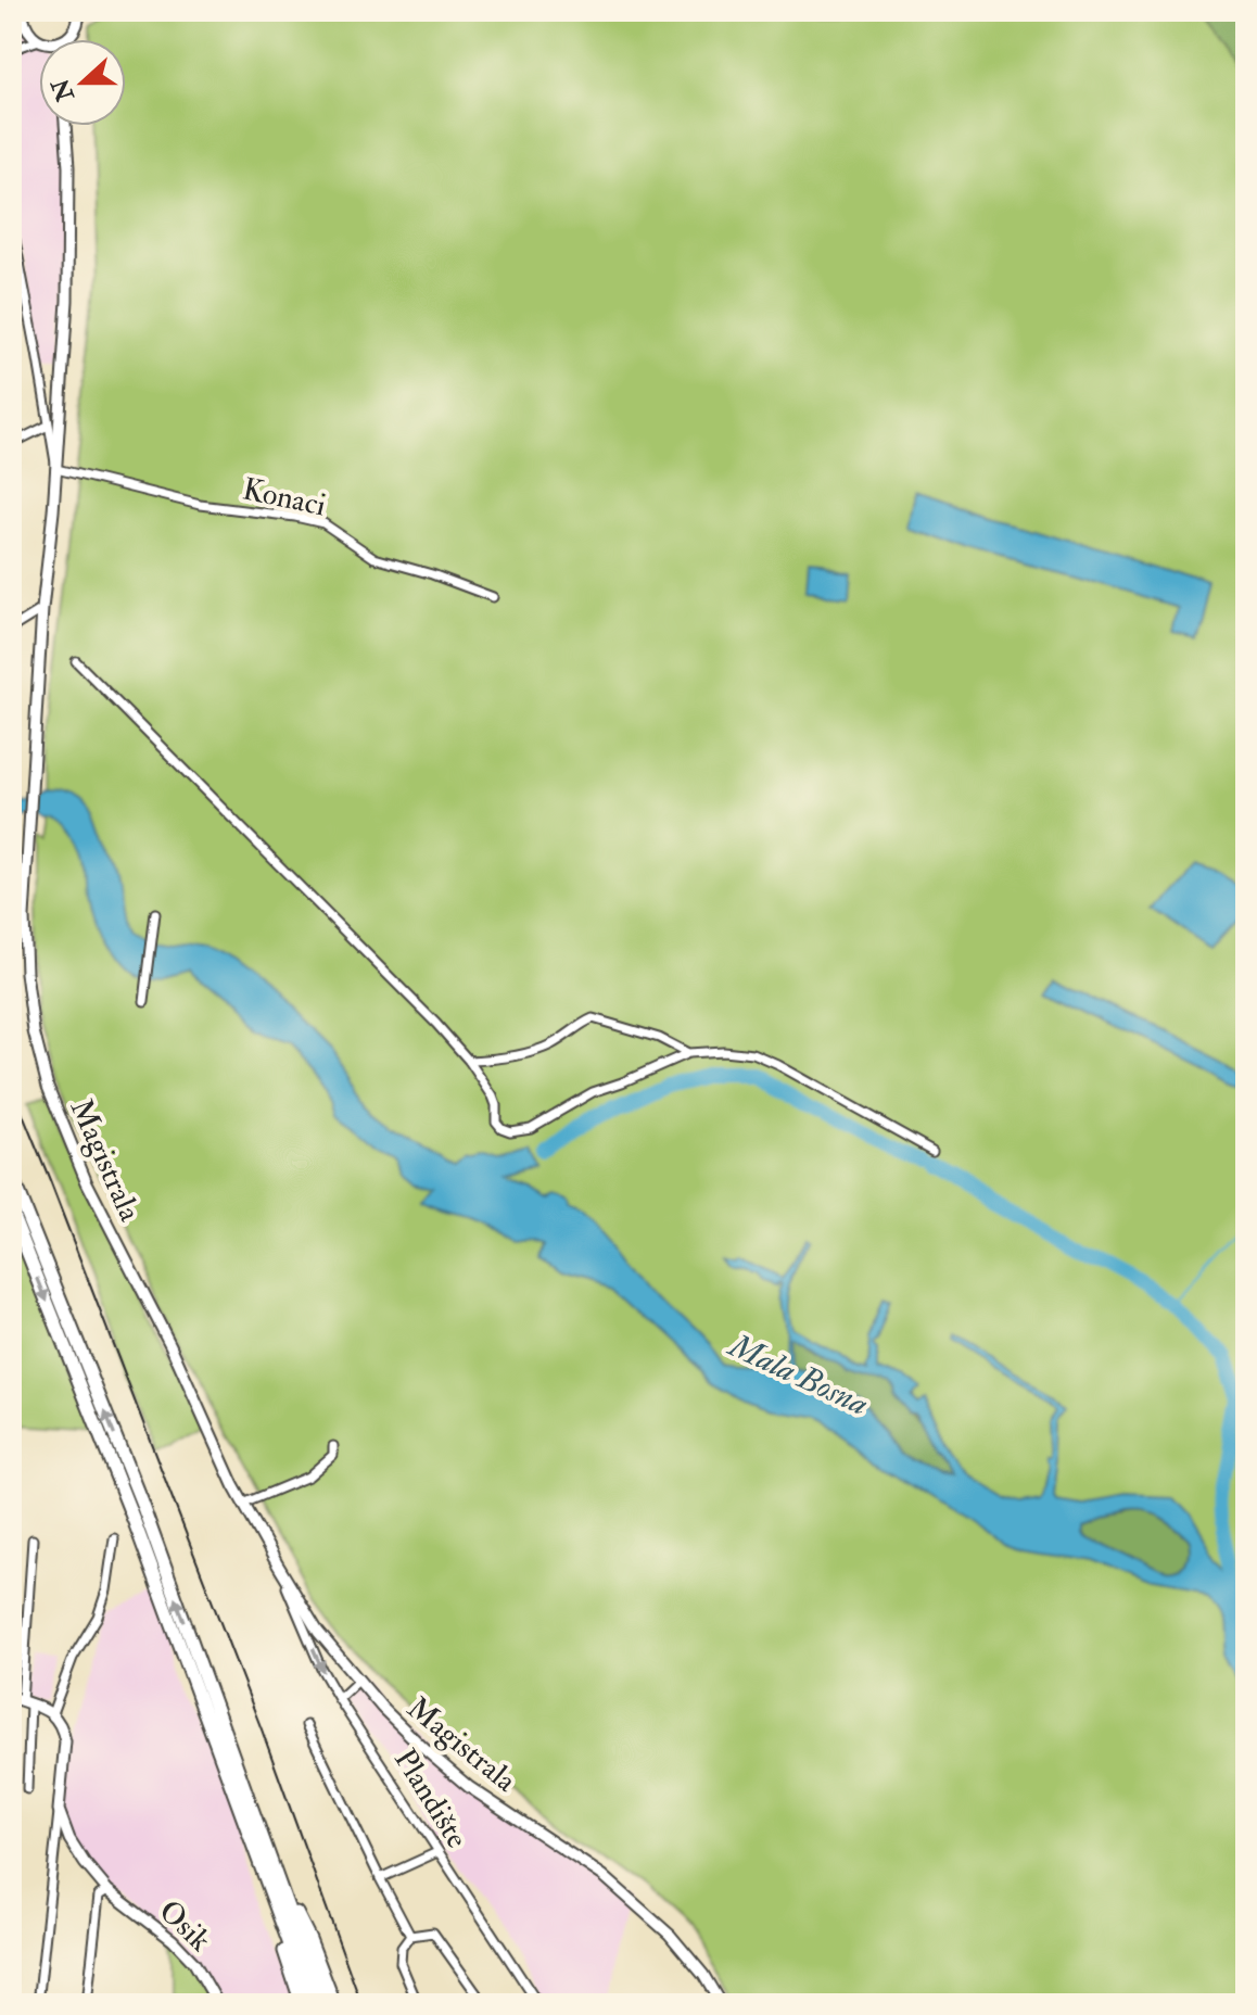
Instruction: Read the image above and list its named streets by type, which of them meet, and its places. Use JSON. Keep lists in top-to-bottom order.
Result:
{
  "streets": {
    "main road": ["Magistrala", "Osik"],
    "street": ["Konaci", "Plandište"]
  },
  "crossings": [
    ["Konaci", "Magistrala"],
    ["Magistrala", "Plandište"]
  ],
  "water": ["Mala Bosna"],
  "north": "left"
}
